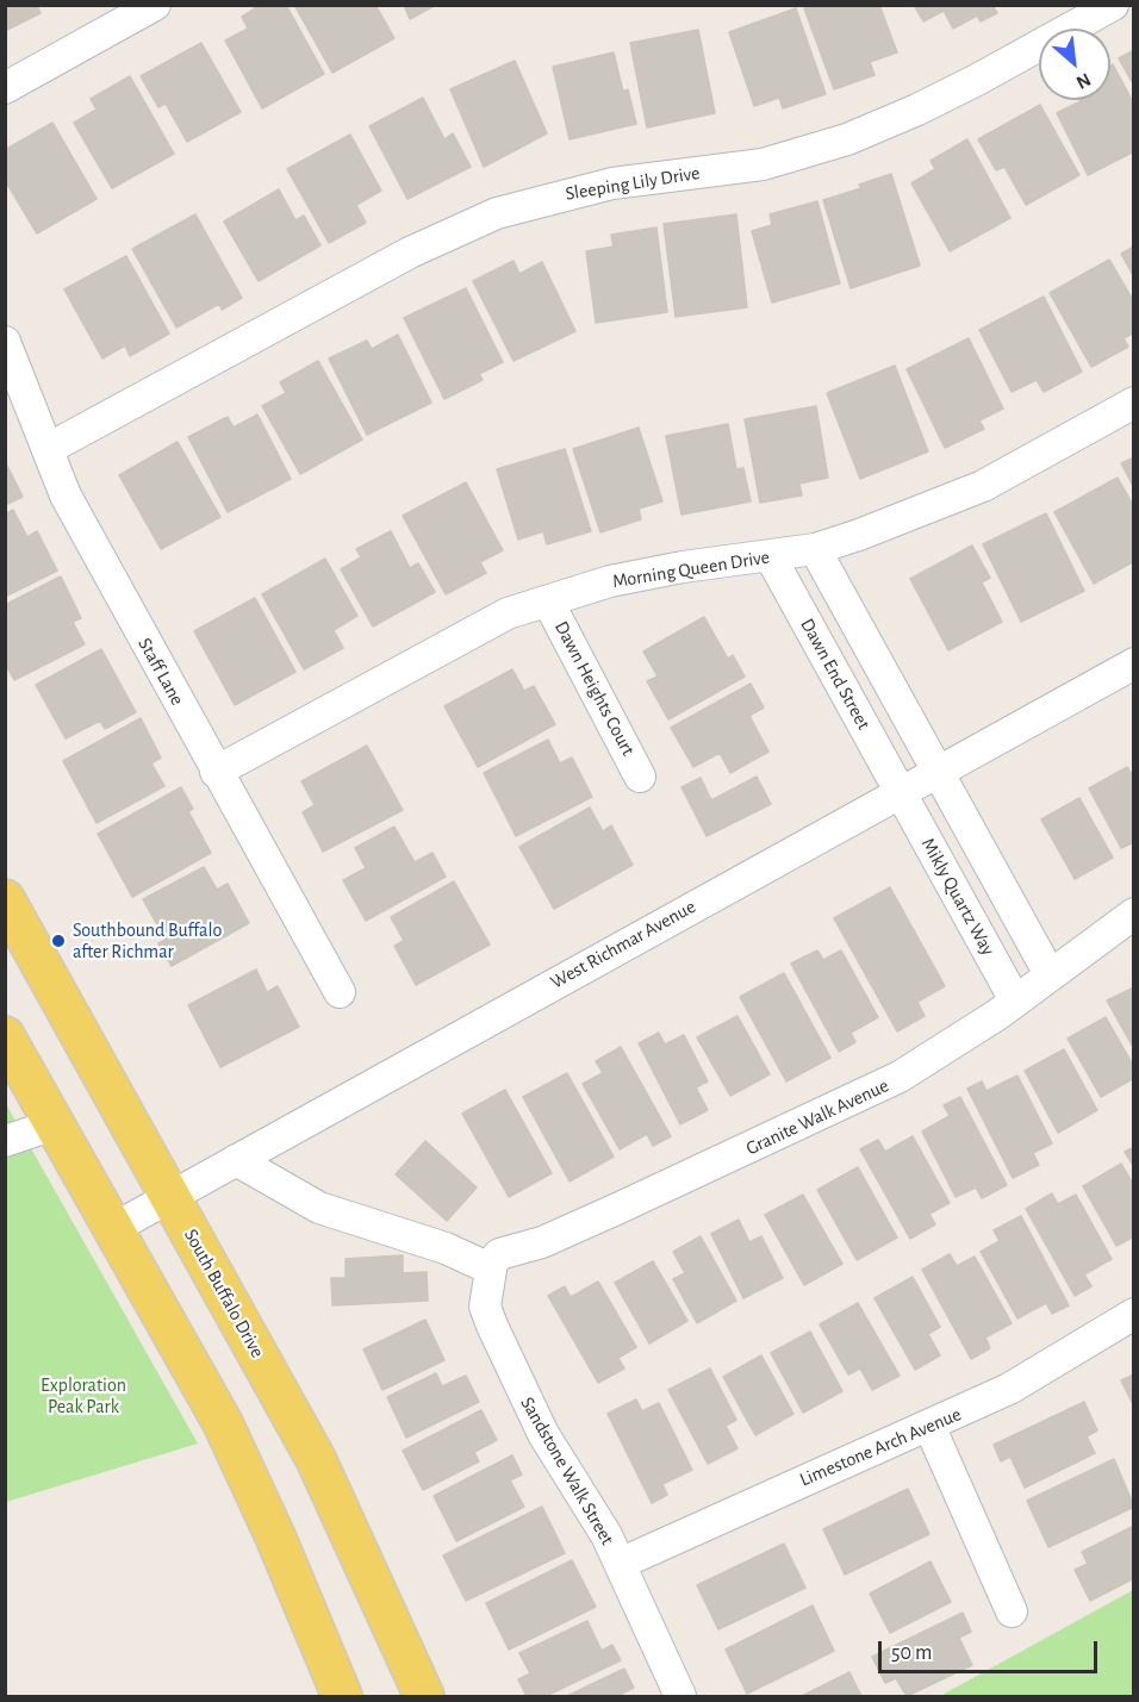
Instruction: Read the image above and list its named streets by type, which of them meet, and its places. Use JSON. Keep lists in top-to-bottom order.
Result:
{
  "streets": {
    "main road": ["South Buffalo Drive"],
    "street": [
      "Sleeping Lily Drive",
      "Morning Queen Drive",
      "Staff Lane",
      "Dawn End Street",
      "Dawn Heights Court",
      "Mikly Quartz Way",
      "West Richmar Avenue",
      "Granite Walk Avenue",
      "Limestone Arch Avenue",
      "Sandstone Walk Street"
    ]
  },
  "crossings": [
    ["Sleeping Lily Drive", "Staff Lane"],
    ["Morning Queen Drive", "Staff Lane"],
    ["Morning Queen Drive", "Dawn End Street"],
    ["Morning Queen Drive", "Dawn Heights Court"],
    ["Dawn End Street", "Mikly Quartz Way"],
    ["Dawn End Street", "West Richmar Avenue"],
    ["Mikly Quartz Way", "West Richmar Avenue"],
    ["Mikly Quartz Way", "Granite Walk Avenue"],
    ["West Richmar Avenue", "South Buffalo Drive"],
    ["Granite Walk Avenue", "Sandstone Walk Street"],
    ["Limestone Arch Avenue", "Sandstone Walk Street"]
  ],
  "parks": ["Exploration Peak Park"],
  "places": ["Southbound Buffalo after Richmar"],
  "scale_bar": "50 m",
  "north": "bottom right"
}
